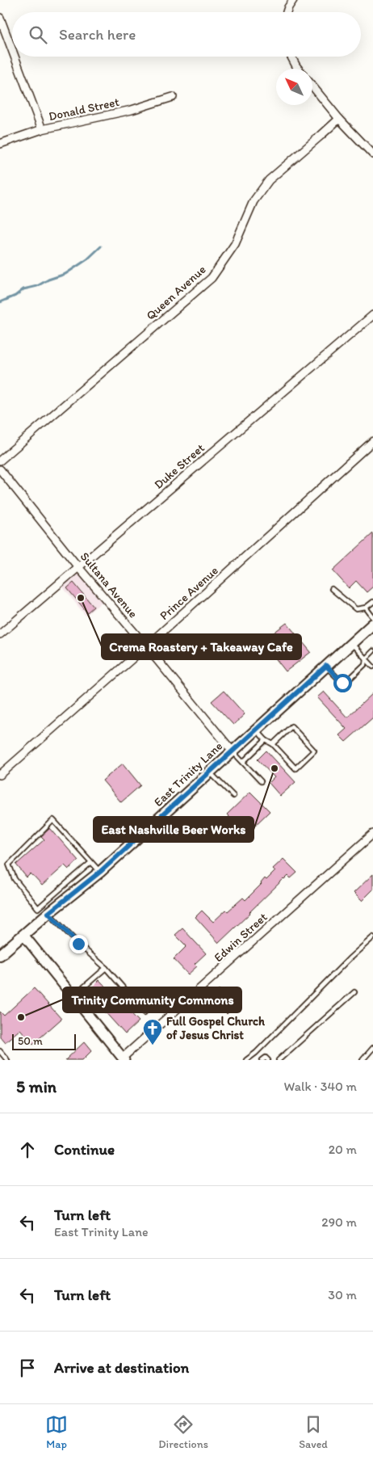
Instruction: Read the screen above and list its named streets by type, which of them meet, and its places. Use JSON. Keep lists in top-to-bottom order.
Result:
{
  "streets": {
    "main road": ["East Trinity Lane"],
    "street": [
      "Donald Street",
      "Queen Avenue",
      "Duke Street",
      "Sultana Avenue",
      "Prince Avenue",
      "Edwin Street"
    ]
  },
  "crossings": [
    ["Duke Street", "Sultana Avenue"],
    ["Sultana Avenue", "Prince Avenue"],
    ["Sultana Avenue", "East Trinity Lane"]
  ],
  "places": {
    "other": ["Crema Roastery + Takeaway Cafe", "East Nashville Beer Works", "Trinity Community Commons"],
    "church": ["Full Gospel Church of Jesus Christ"]
  },
  "scale_bar": "50 m",
  "north": "top left",
  "page": {
    "search": "Search here",
    "scale": "50 m",
    "heading": ["5 min", "Walk · 340 m"],
    "list": [
      ["Continue", "20 m"],
      ["Turn left", "East Trinity Lane", "290 m"],
      ["Turn left", "30 m"],
      "Arrive at destination"
    ],
    "nav": ["Map", "Directions", "Saved"]
  }
}
